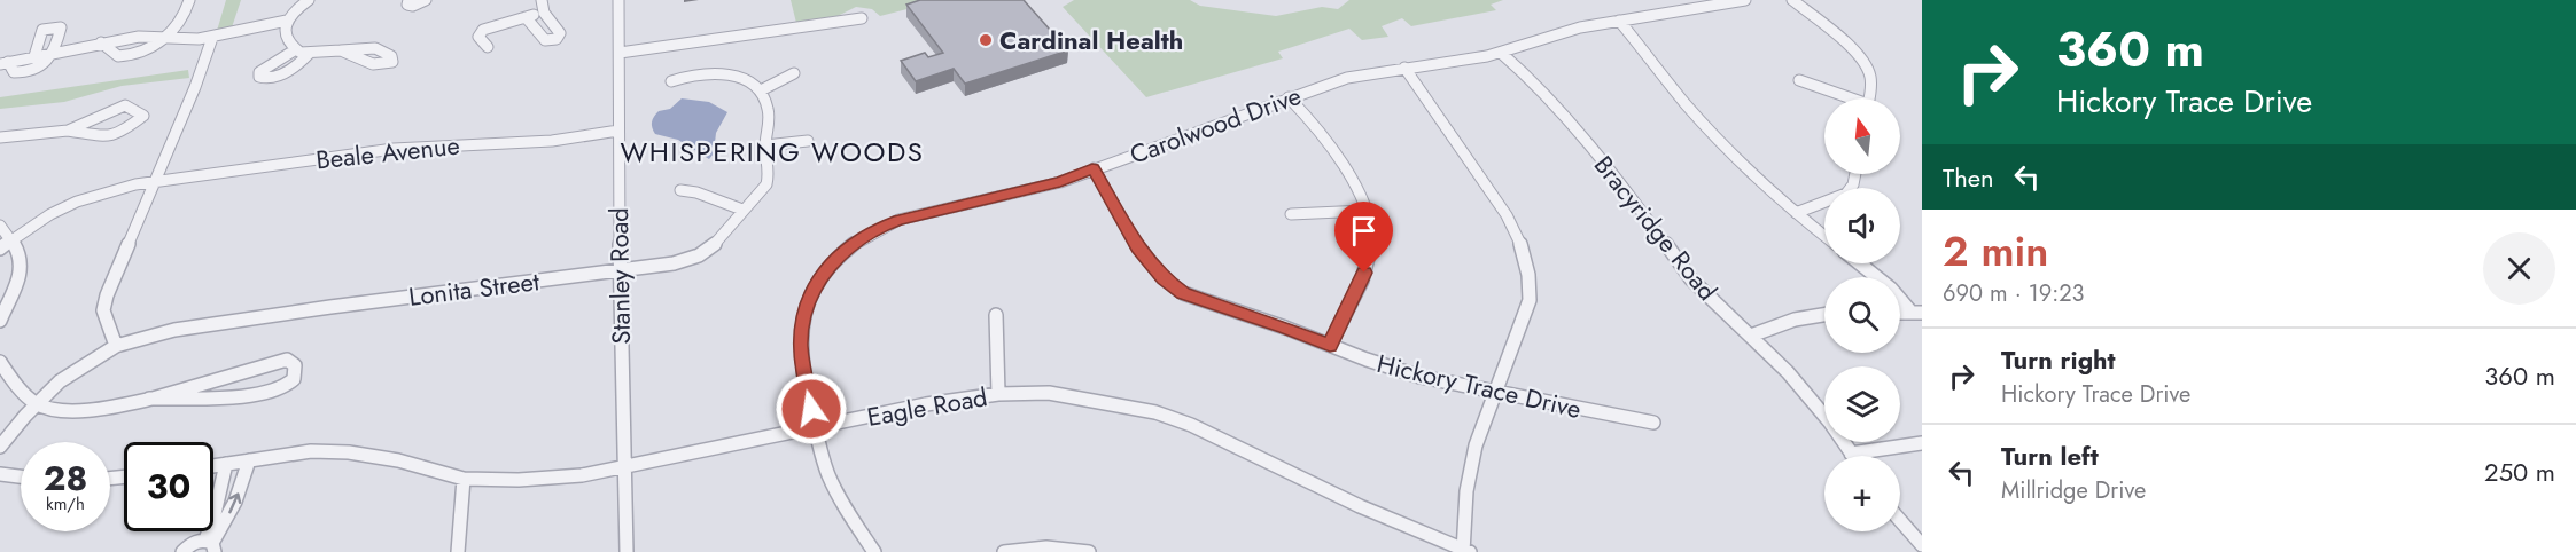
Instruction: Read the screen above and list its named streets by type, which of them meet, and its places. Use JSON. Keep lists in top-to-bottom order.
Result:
{
  "streets": {
    "street": [
      "Carolwood Drive",
      "Beale Avenue",
      "Bracyridge Road",
      "Stanley Road",
      "Lonita Street",
      "Hickory Trace Drive",
      "Eagle Road"
    ]
  },
  "crossings": [
    ["Carolwood Drive", "Bracyridge Road"],
    ["Carolwood Drive", "Hickory Trace Drive"],
    ["Carolwood Drive", "Eagle Road"],
    ["Beale Avenue", "Stanley Road"],
    ["Stanley Road", "Lonita Street"],
    ["Stanley Road", "Eagle Road"]
  ],
  "districts": ["WHISPERING WOODS"],
  "places": ["Cardinal Health"],
  "north": "top",
  "page": {
    "turn": ["360 m", "Hickory Trace Drive"],
    "map_buttons": "+",
    "then": "Then",
    "heading": ["2 min", "690 m · 19:23"],
    "list": [
      {
        "name": "Turn right",
        "note": "Hickory Trace Drive",
        "value": "360 m"
      },
      {
        "name": "Turn left",
        "note": "Millridge Drive",
        "value": "250 m"
      }
    ],
    "speed": "28 km/h",
    "limit": "30"
  }
}
